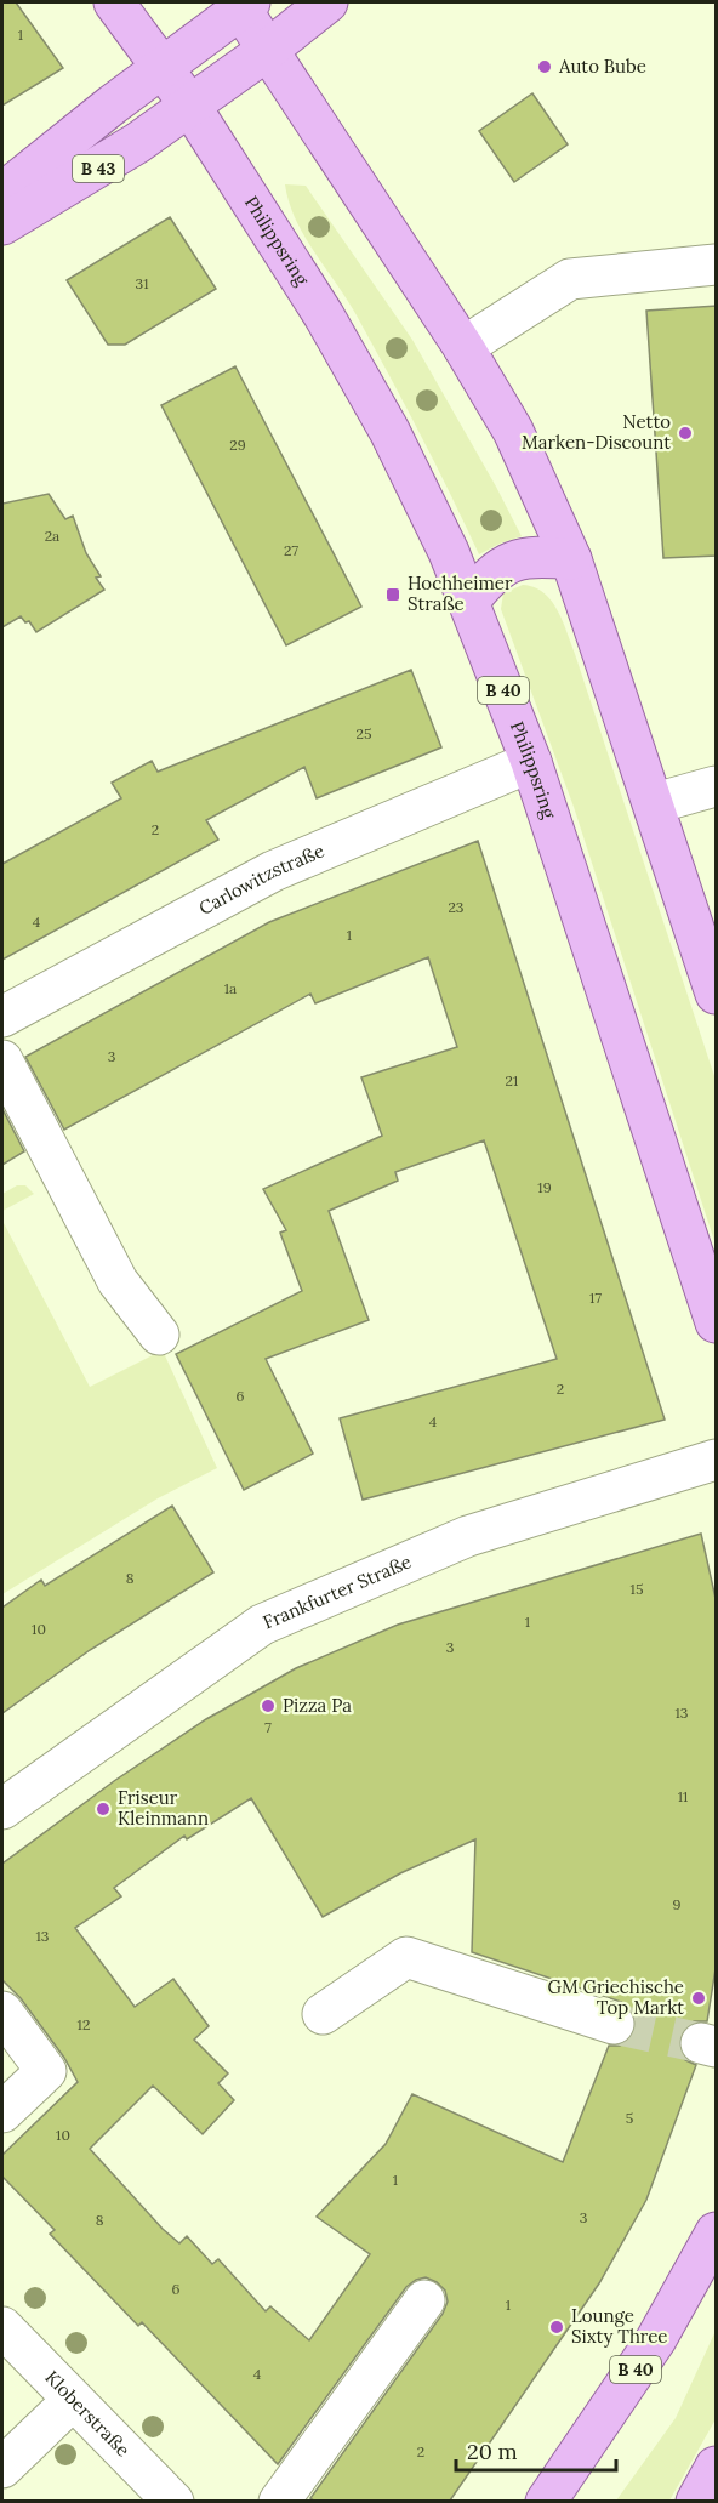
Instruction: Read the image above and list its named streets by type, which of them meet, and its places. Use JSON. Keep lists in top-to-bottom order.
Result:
{
  "streets": {
    "main road": ["B 43", "Philippsring", "B 40"],
    "street": ["Carlowitzstraße", "Frankfurter Straße", "Kloberstraße"]
  },
  "crossings": [
    ["B 43", "Philippsring"],
    ["B 43", "B 40"],
    ["Philippsring", "B 40"],
    ["Philippsring", "Carlowitzstraße"]
  ],
  "places": {
    "other": [
      "Auto Bube",
      "Netto Marken-Discount",
      "Pizza Pa",
      "Friseur Kleinmann",
      "GM Griechische Top Markt",
      "Lounge Sixty Three"
    ],
    "transit": ["Hochheimer Straße"]
  },
  "house_numbers": [
    "1",
    "31",
    "29",
    "2a",
    "27",
    "25",
    "2",
    "23",
    "4",
    "1",
    "1a",
    "3",
    "21",
    "19",
    "17",
    "2",
    "6",
    "4",
    "8",
    "15",
    "1",
    "10",
    "3",
    "13",
    "7",
    "11",
    "9",
    "13",
    "12",
    "5",
    "10",
    "1",
    "3",
    "8",
    "6",
    "1",
    "4",
    "2"
  ],
  "scale_bar": "20 m"
}
